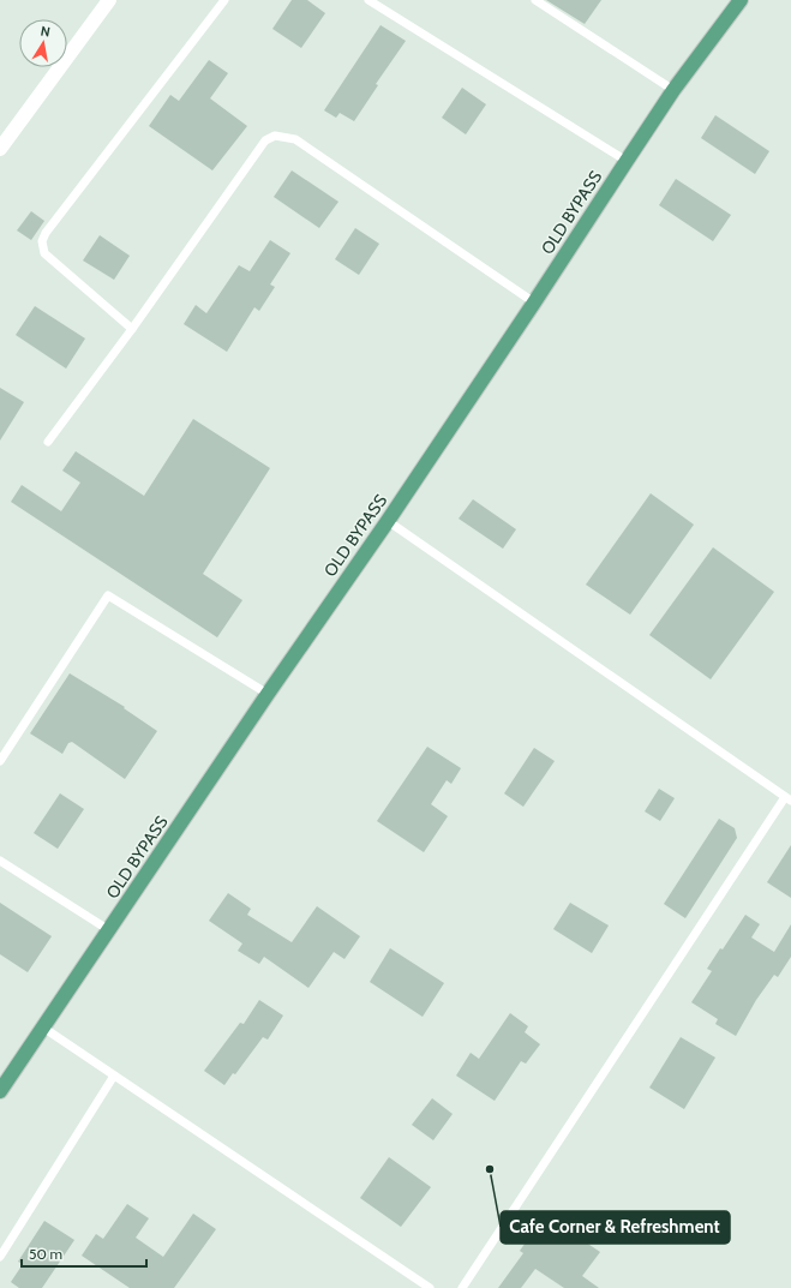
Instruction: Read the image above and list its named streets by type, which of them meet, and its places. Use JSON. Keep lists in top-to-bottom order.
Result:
{
  "streets": {
    "main road": ["OLD BYPASS"]
  },
  "places": ["Cafe Corner & Refreshment"],
  "scale_bar": "50 m",
  "north": "top"
}
